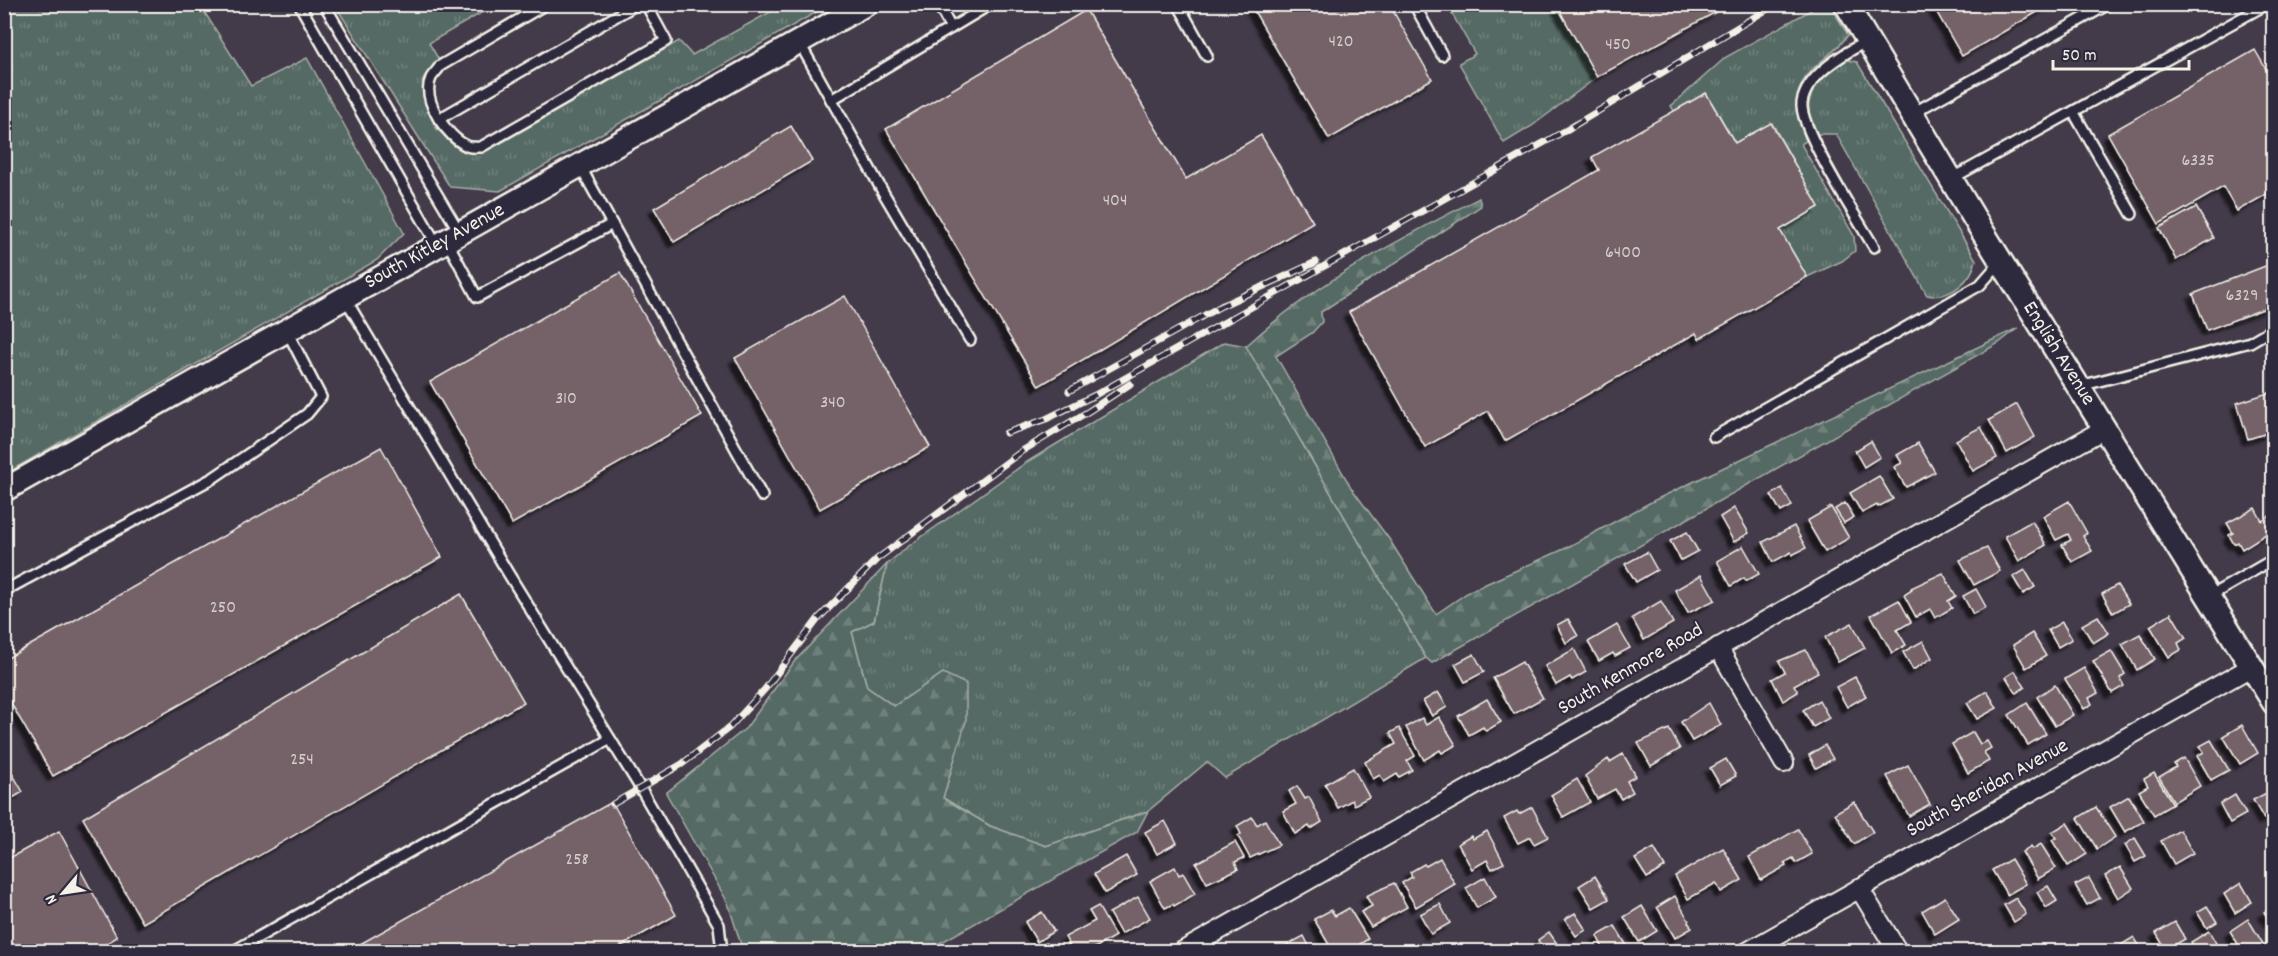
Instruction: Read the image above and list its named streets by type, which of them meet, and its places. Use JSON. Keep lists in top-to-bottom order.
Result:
{
  "streets": {
    "street": [
      "South Kitley Avenue",
      "English Avenue",
      "South Kenmore Road",
      "South Sheridan Avenue"
    ]
  },
  "crossings": [
    ["English Avenue", "South Kenmore Road"],
    ["English Avenue", "South Sheridan Avenue"]
  ],
  "house_numbers": [
    "420",
    "450",
    "6335",
    "404",
    "6400",
    "6329",
    "310",
    "340",
    "250",
    "254",
    "258"
  ],
  "scale_bar": "50 m",
  "north": "bottom left"
}
